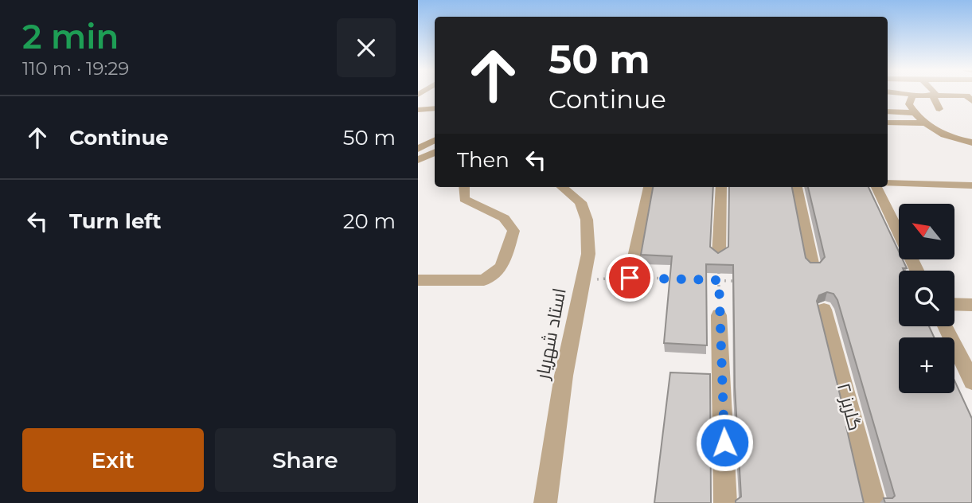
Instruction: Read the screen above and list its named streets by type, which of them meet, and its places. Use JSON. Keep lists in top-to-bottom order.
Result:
{
  "streets": {
    "street": ["استاد شهریار", "گلریز ۲"]
  },
  "north": "top left",
  "page": {
    "heading": ["2 min", "110 m · 19:29"],
    "turn": ["50 m", "Continue"],
    "list": [
      {
        "name": "Continue",
        "value": "50 m"
      },
      {
        "name": "Turn left",
        "value": "20 m"
      }
    ],
    "then": "Then",
    "map_buttons": "+",
    "buttons": ["Exit", "Share"]
  }
}
